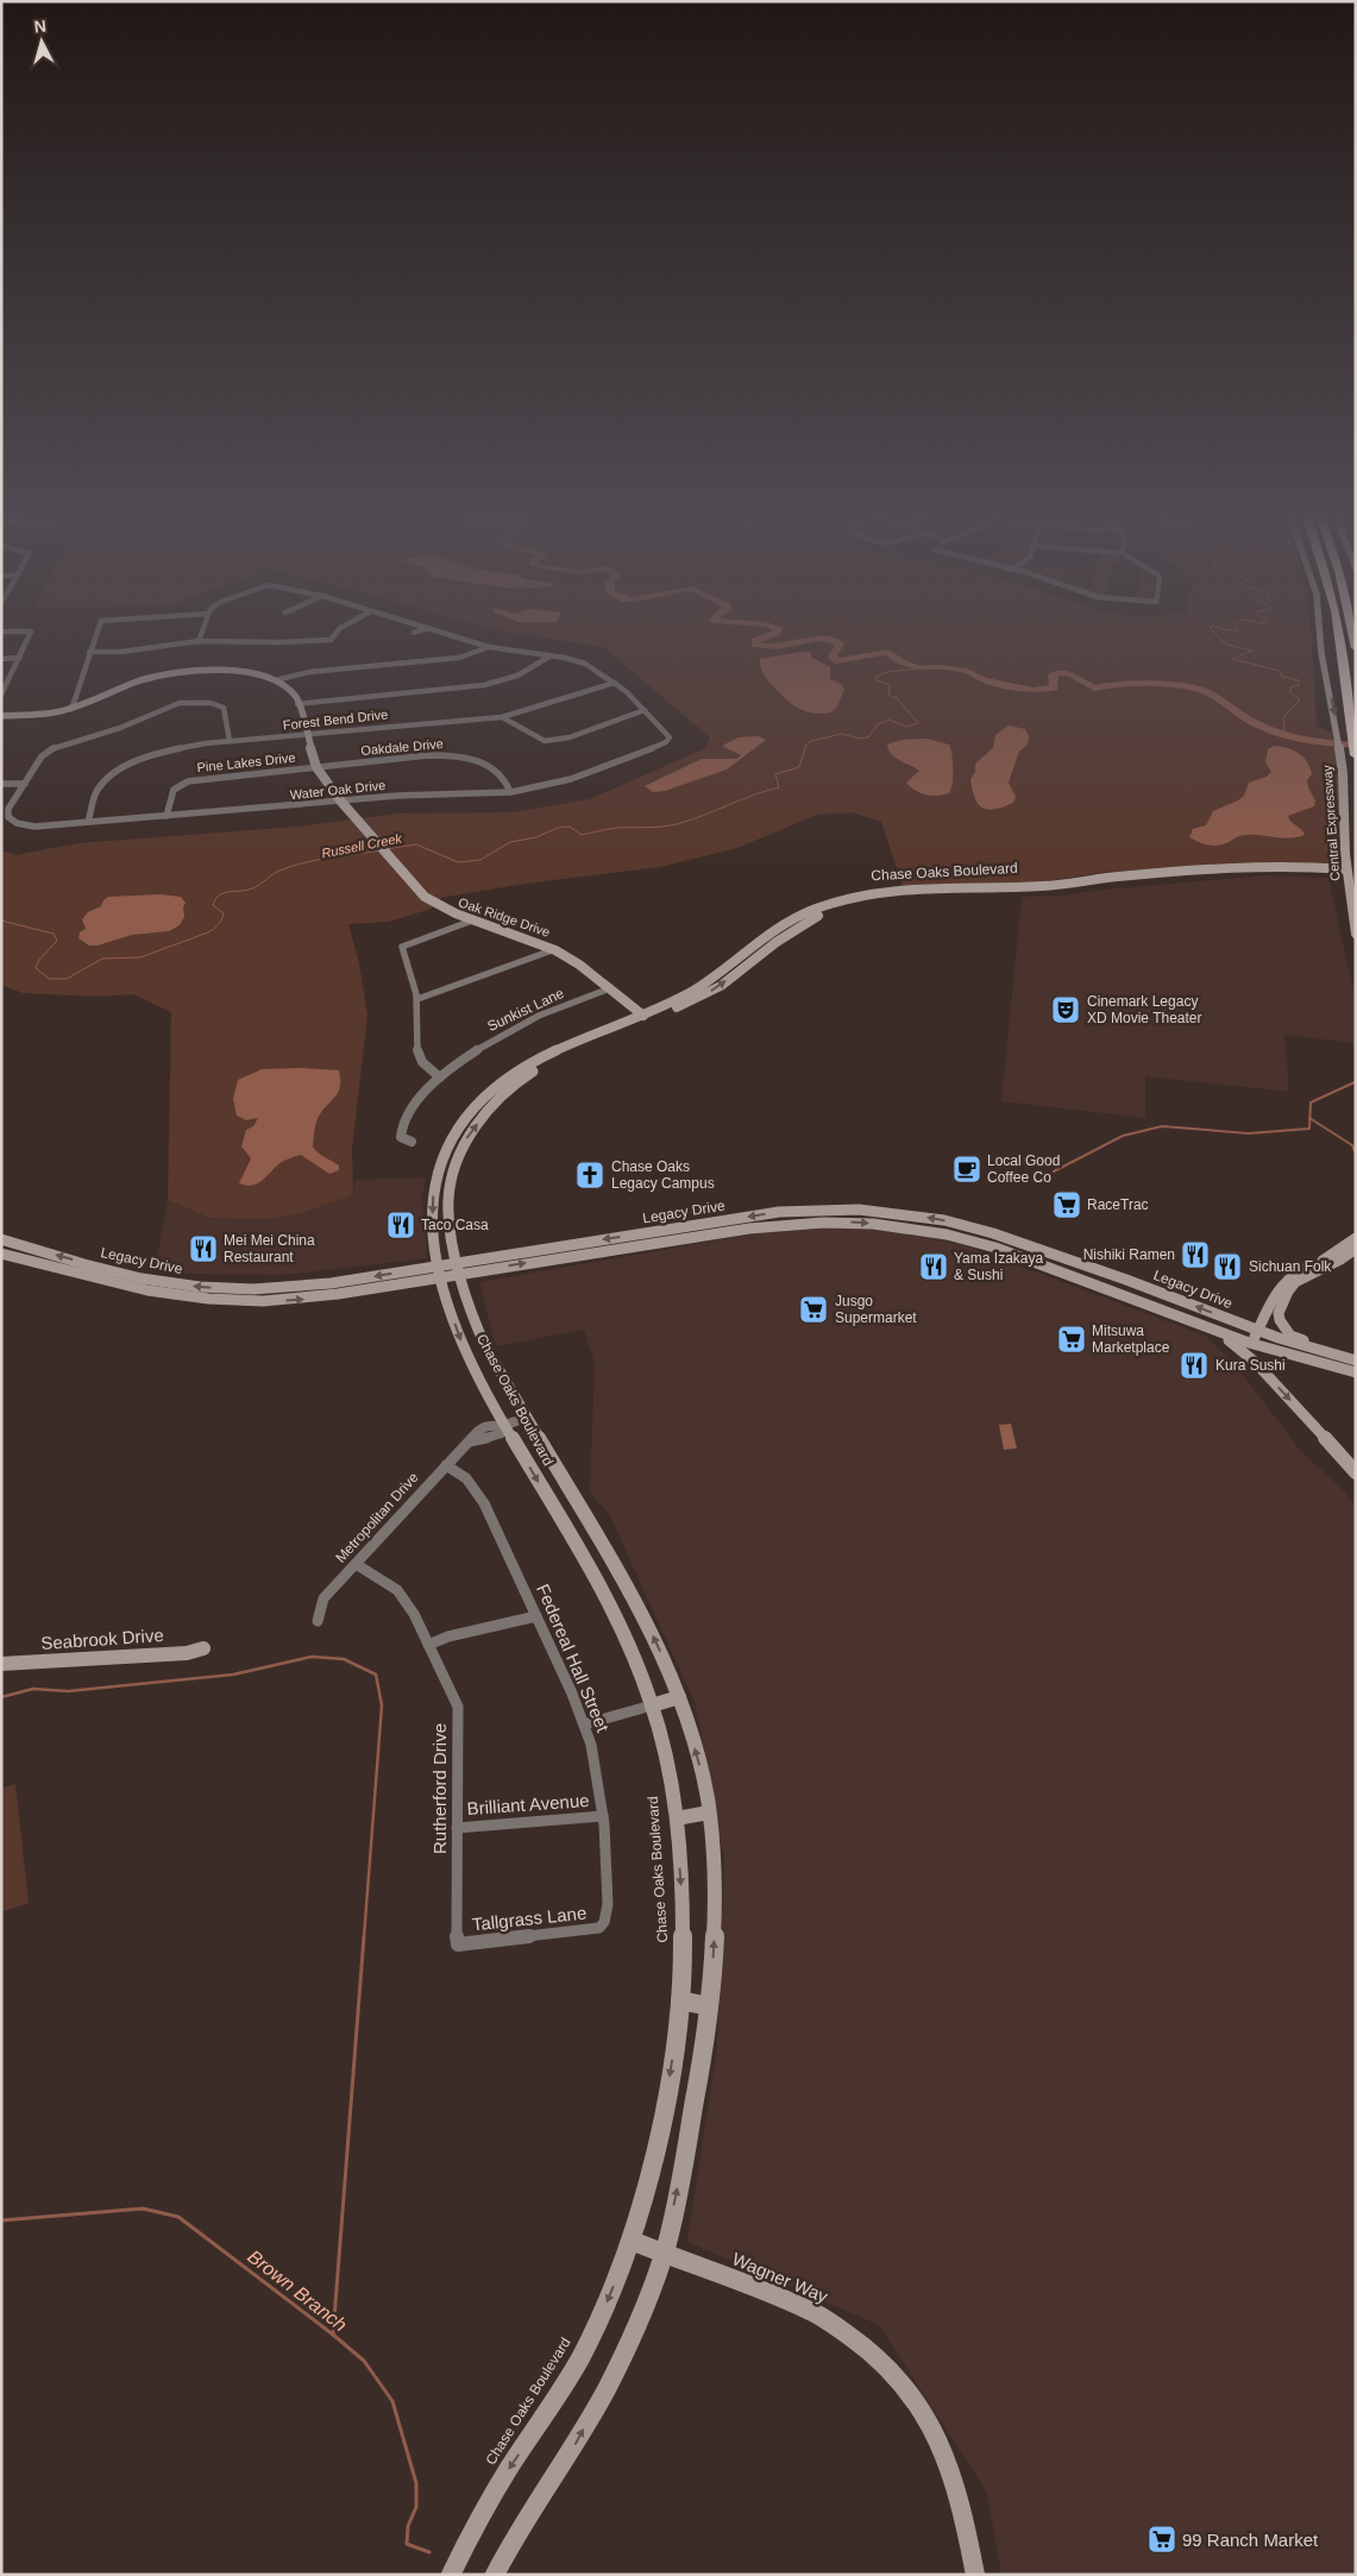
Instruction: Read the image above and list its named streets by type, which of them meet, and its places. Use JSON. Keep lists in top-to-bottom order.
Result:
{
  "streets": {
    "street": [
      "Forest Bend Drive",
      "Oakdale Drive",
      "Pine Lakes Drive",
      "Water Oak Drive",
      "Central Expressway",
      "Chase Oaks Boulevard",
      "Oak Ridge Drive",
      "Sunkist Lane",
      "Legacy Drive",
      "Metropolitan Drive",
      "Seabrook Drive",
      "Federeal Hall Street",
      "Rutherford Drive",
      "Brilliant Avenue",
      "Tallgrass Lane",
      "Wagner Way"
    ]
  },
  "crossings": [
    ["Forest Bend Drive", "Water Oak Drive"],
    ["Forest Bend Drive", "Oak Ridge Drive"],
    ["Oakdale Drive", "Pine Lakes Drive"],
    ["Oakdale Drive", "Water Oak Drive"],
    ["Oakdale Drive", "Oak Ridge Drive"],
    ["Pine Lakes Drive", "Water Oak Drive"],
    ["Pine Lakes Drive", "Oak Ridge Drive"],
    ["Water Oak Drive", "Oak Ridge Drive"],
    ["Central Expressway", "Chase Oaks Boulevard"],
    ["Chase Oaks Boulevard", "Oak Ridge Drive"],
    ["Chase Oaks Boulevard", "Legacy Drive"],
    ["Chase Oaks Boulevard", "Metropolitan Drive"],
    ["Chase Oaks Boulevard", "Wagner Way"],
    ["Oak Ridge Drive", "Sunkist Lane"],
    ["Metropolitan Drive", "Federeal Hall Street"],
    ["Metropolitan Drive", "Rutherford Drive"],
    ["Federeal Hall Street", "Brilliant Avenue"],
    ["Federeal Hall Street", "Tallgrass Lane"],
    ["Rutherford Drive", "Brilliant Avenue"],
    ["Rutherford Drive", "Tallgrass Lane"]
  ],
  "one_way": ["Central Expressway"],
  "water": ["Russell Creek", "Brown Branch"],
  "places": {
    "theatre": ["Cinemark Legacy XD Movie Theater"],
    "cafe": ["Local Good Coffee Co"],
    "church": ["Chase Oaks Legacy Campus"],
    "supermarket": [
      "RaceTrac",
      "Jusgo Supermarket",
      "Mitsuwa Marketplace",
      "99 Ranch Market"
    ],
    "restaurant": [
      "Taco Casa",
      "Mei Mei China Restaurant",
      "Nishiki Ramen",
      "Yama Izakaya & Sushi",
      "Sichuan Folk",
      "Kura Sushi"
    ]
  },
  "north": "top"
}
